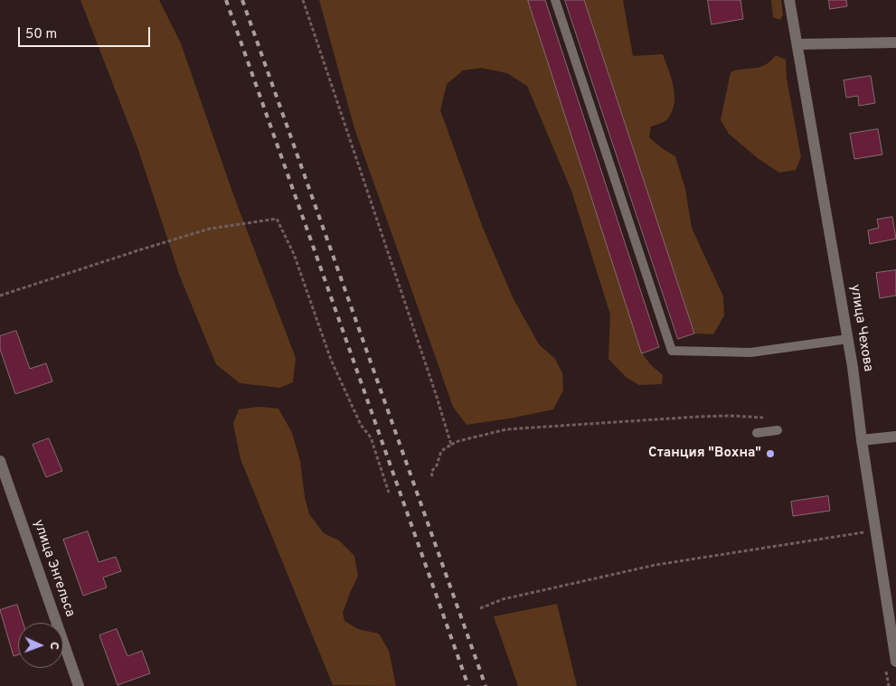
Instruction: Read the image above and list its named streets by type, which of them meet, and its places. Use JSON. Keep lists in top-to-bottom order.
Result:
{
  "streets": {
    "street": ["улица Чехова", "улица Энгельса"]
  },
  "places": ["Станция \"Вохна\""],
  "scale_bar": "50 m",
  "north": "right"
}
